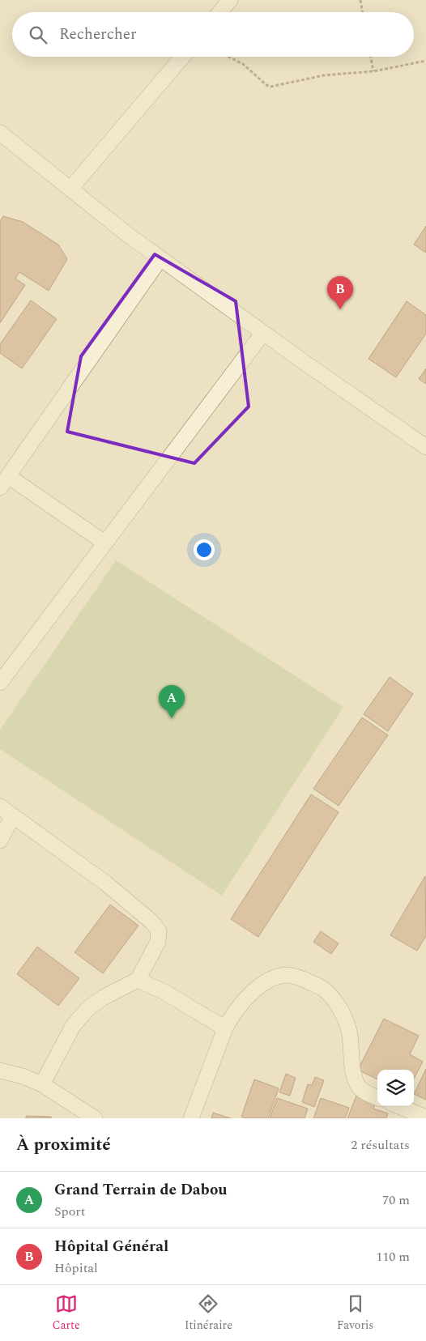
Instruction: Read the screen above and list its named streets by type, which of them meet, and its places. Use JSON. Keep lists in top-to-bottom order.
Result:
{
  "page": {
    "search": "Rechercher",
    "pins": ["B", "A"],
    "heading": ["À proximité", "2 résultats"],
    "list": [
      {
        "mark": "A",
        "name": "Grand Terrain de Dabou",
        "note": "Sport",
        "value": "70 m"
      },
      {
        "mark": "B",
        "name": "Hôpital Général",
        "note": "Hôpital",
        "value": "110 m"
      }
    ],
    "nav": ["Carte", "Itinéraire", "Favoris"]
  }
}
